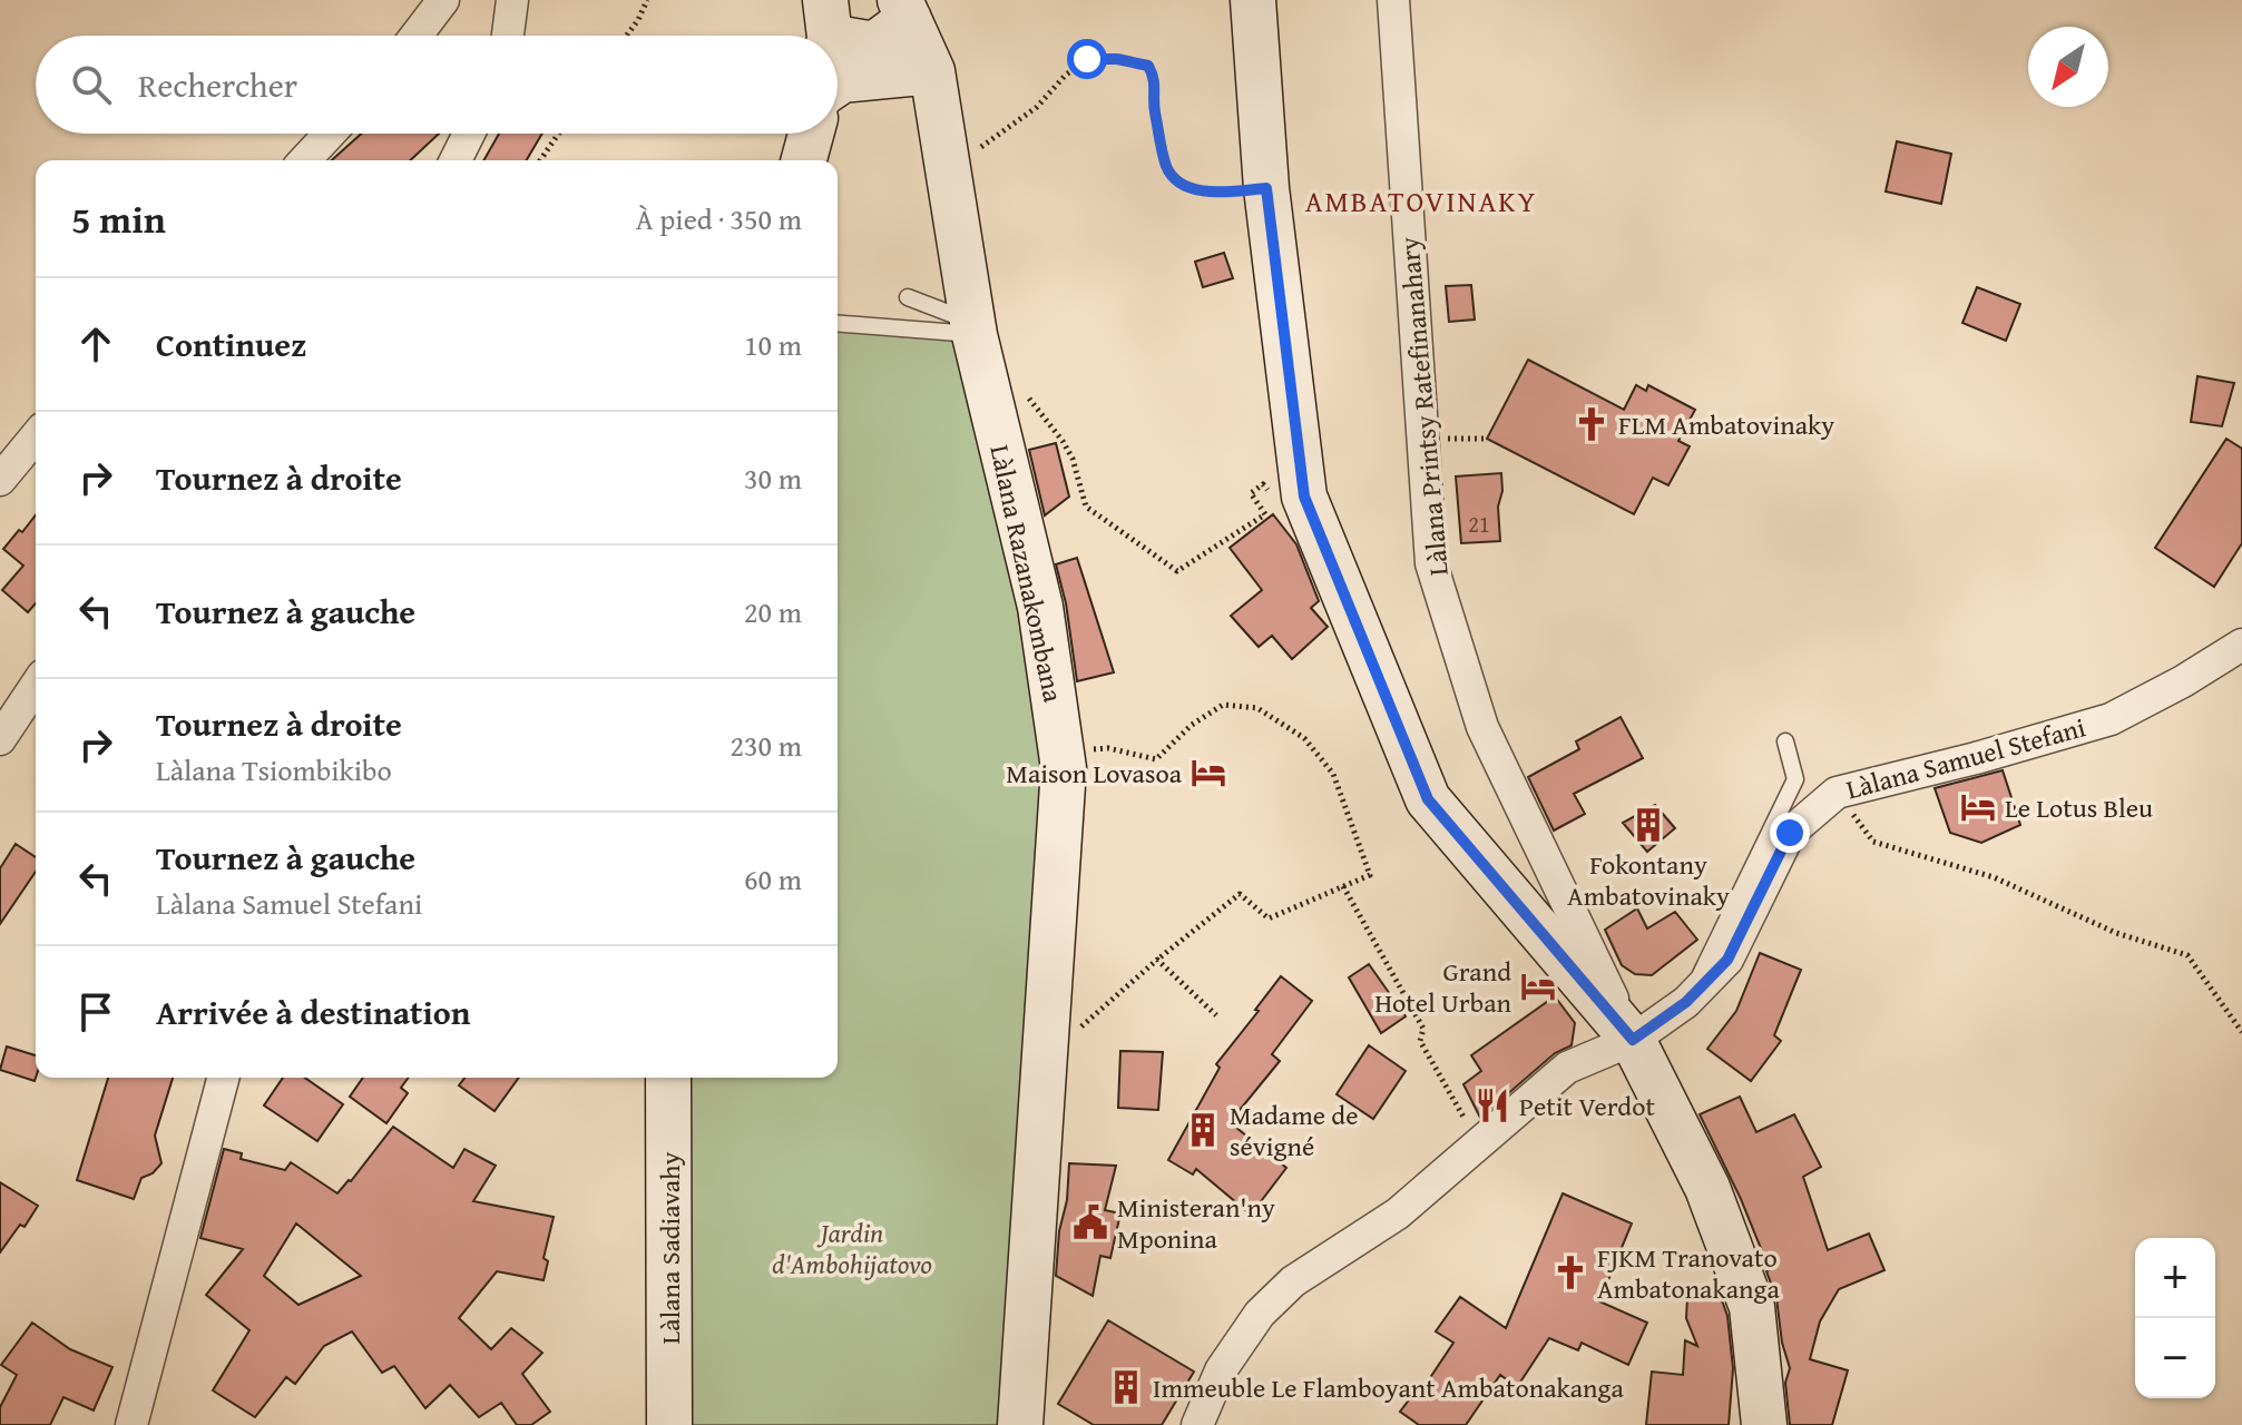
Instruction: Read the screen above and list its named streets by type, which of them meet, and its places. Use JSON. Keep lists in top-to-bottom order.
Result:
{
  "streets": {
    "main road": ["Làlana Razanakombana", "Làlana Sadiavahy"],
    "street": ["Làlana Printsy Ratefinanahary", "Làlana Samuel Stefani"]
  },
  "crossings": [
    ["Làlana Printsy Ratefinanahary", "Làlana Samuel Stefani"]
  ],
  "districts": ["AMBATOVINAKY"],
  "parks": ["Jardin d'Ambohijatovo"],
  "places": {
    "church": ["FLM Ambatovinaky", "FJKM Tranovato Ambatonakanga"],
    "hotel": ["Maison Lovasoa", "Le Lotus Bleu", "Grand Hotel Urban"],
    "building": ["Fokontany Ambatovinaky", "Madame de sévigné", "Immeuble Le Flamboyant Ambatonakanga"],
    "restaurant": ["Petit Verdot"],
    "public building": ["Ministeran'ny Mponina"]
  },
  "house_numbers": ["21"],
  "north": "bottom left",
  "page": {
    "search": "Rechercher",
    "heading": ["5 min", "À pied · 350 m"],
    "list": [
      ["Continuez", "10 m"],
      ["Tournez à droite", "30 m"],
      ["Tournez à gauche", "20 m"],
      ["Tournez à droite", "Làlana Tsiombikibo", "230 m"],
      ["Tournez à gauche", "Làlana Samuel Stefani", "60 m"],
      "Arrivée à destination"
    ],
    "map_buttons": ["+", "−"]
  }
}
